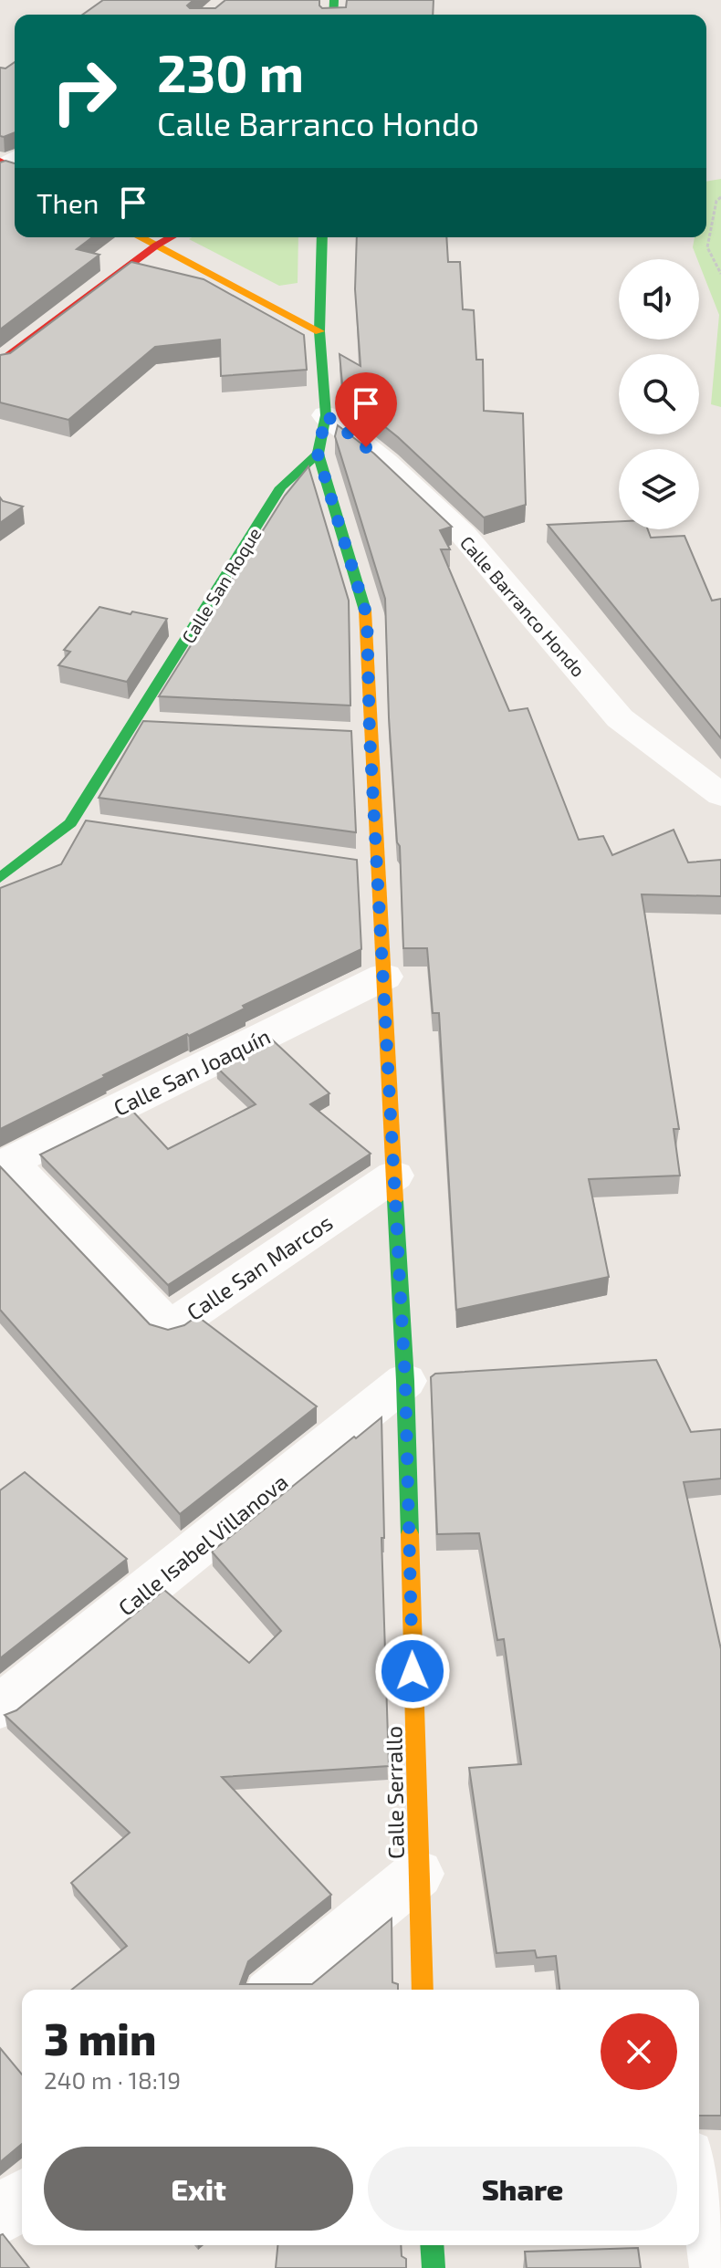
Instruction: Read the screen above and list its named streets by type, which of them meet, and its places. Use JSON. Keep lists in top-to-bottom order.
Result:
{
  "streets": {
    "street": [
      "Calle San Roque",
      "Calle Barranco Hondo",
      "Calle San Joaquín",
      "Calle San Marcos",
      "Calle Isabel Villanova",
      "Calle Serrallo"
    ]
  },
  "crossings": [
    ["Calle San Roque", "Calle Serrallo"],
    ["Calle Barranco Hondo", "Calle Serrallo"],
    ["Calle San Joaquín", "Calle San Marcos"],
    ["Calle San Joaquín", "Calle Serrallo"],
    ["Calle San Marcos", "Calle Serrallo"],
    ["Calle Isabel Villanova", "Calle Serrallo"]
  ],
  "page": {
    "turn": ["230 m", "Calle Barranco Hondo"],
    "then": "Then",
    "heading": ["3 min", "240 m · 18:19"],
    "buttons": ["Exit", "Share"]
  }
}
